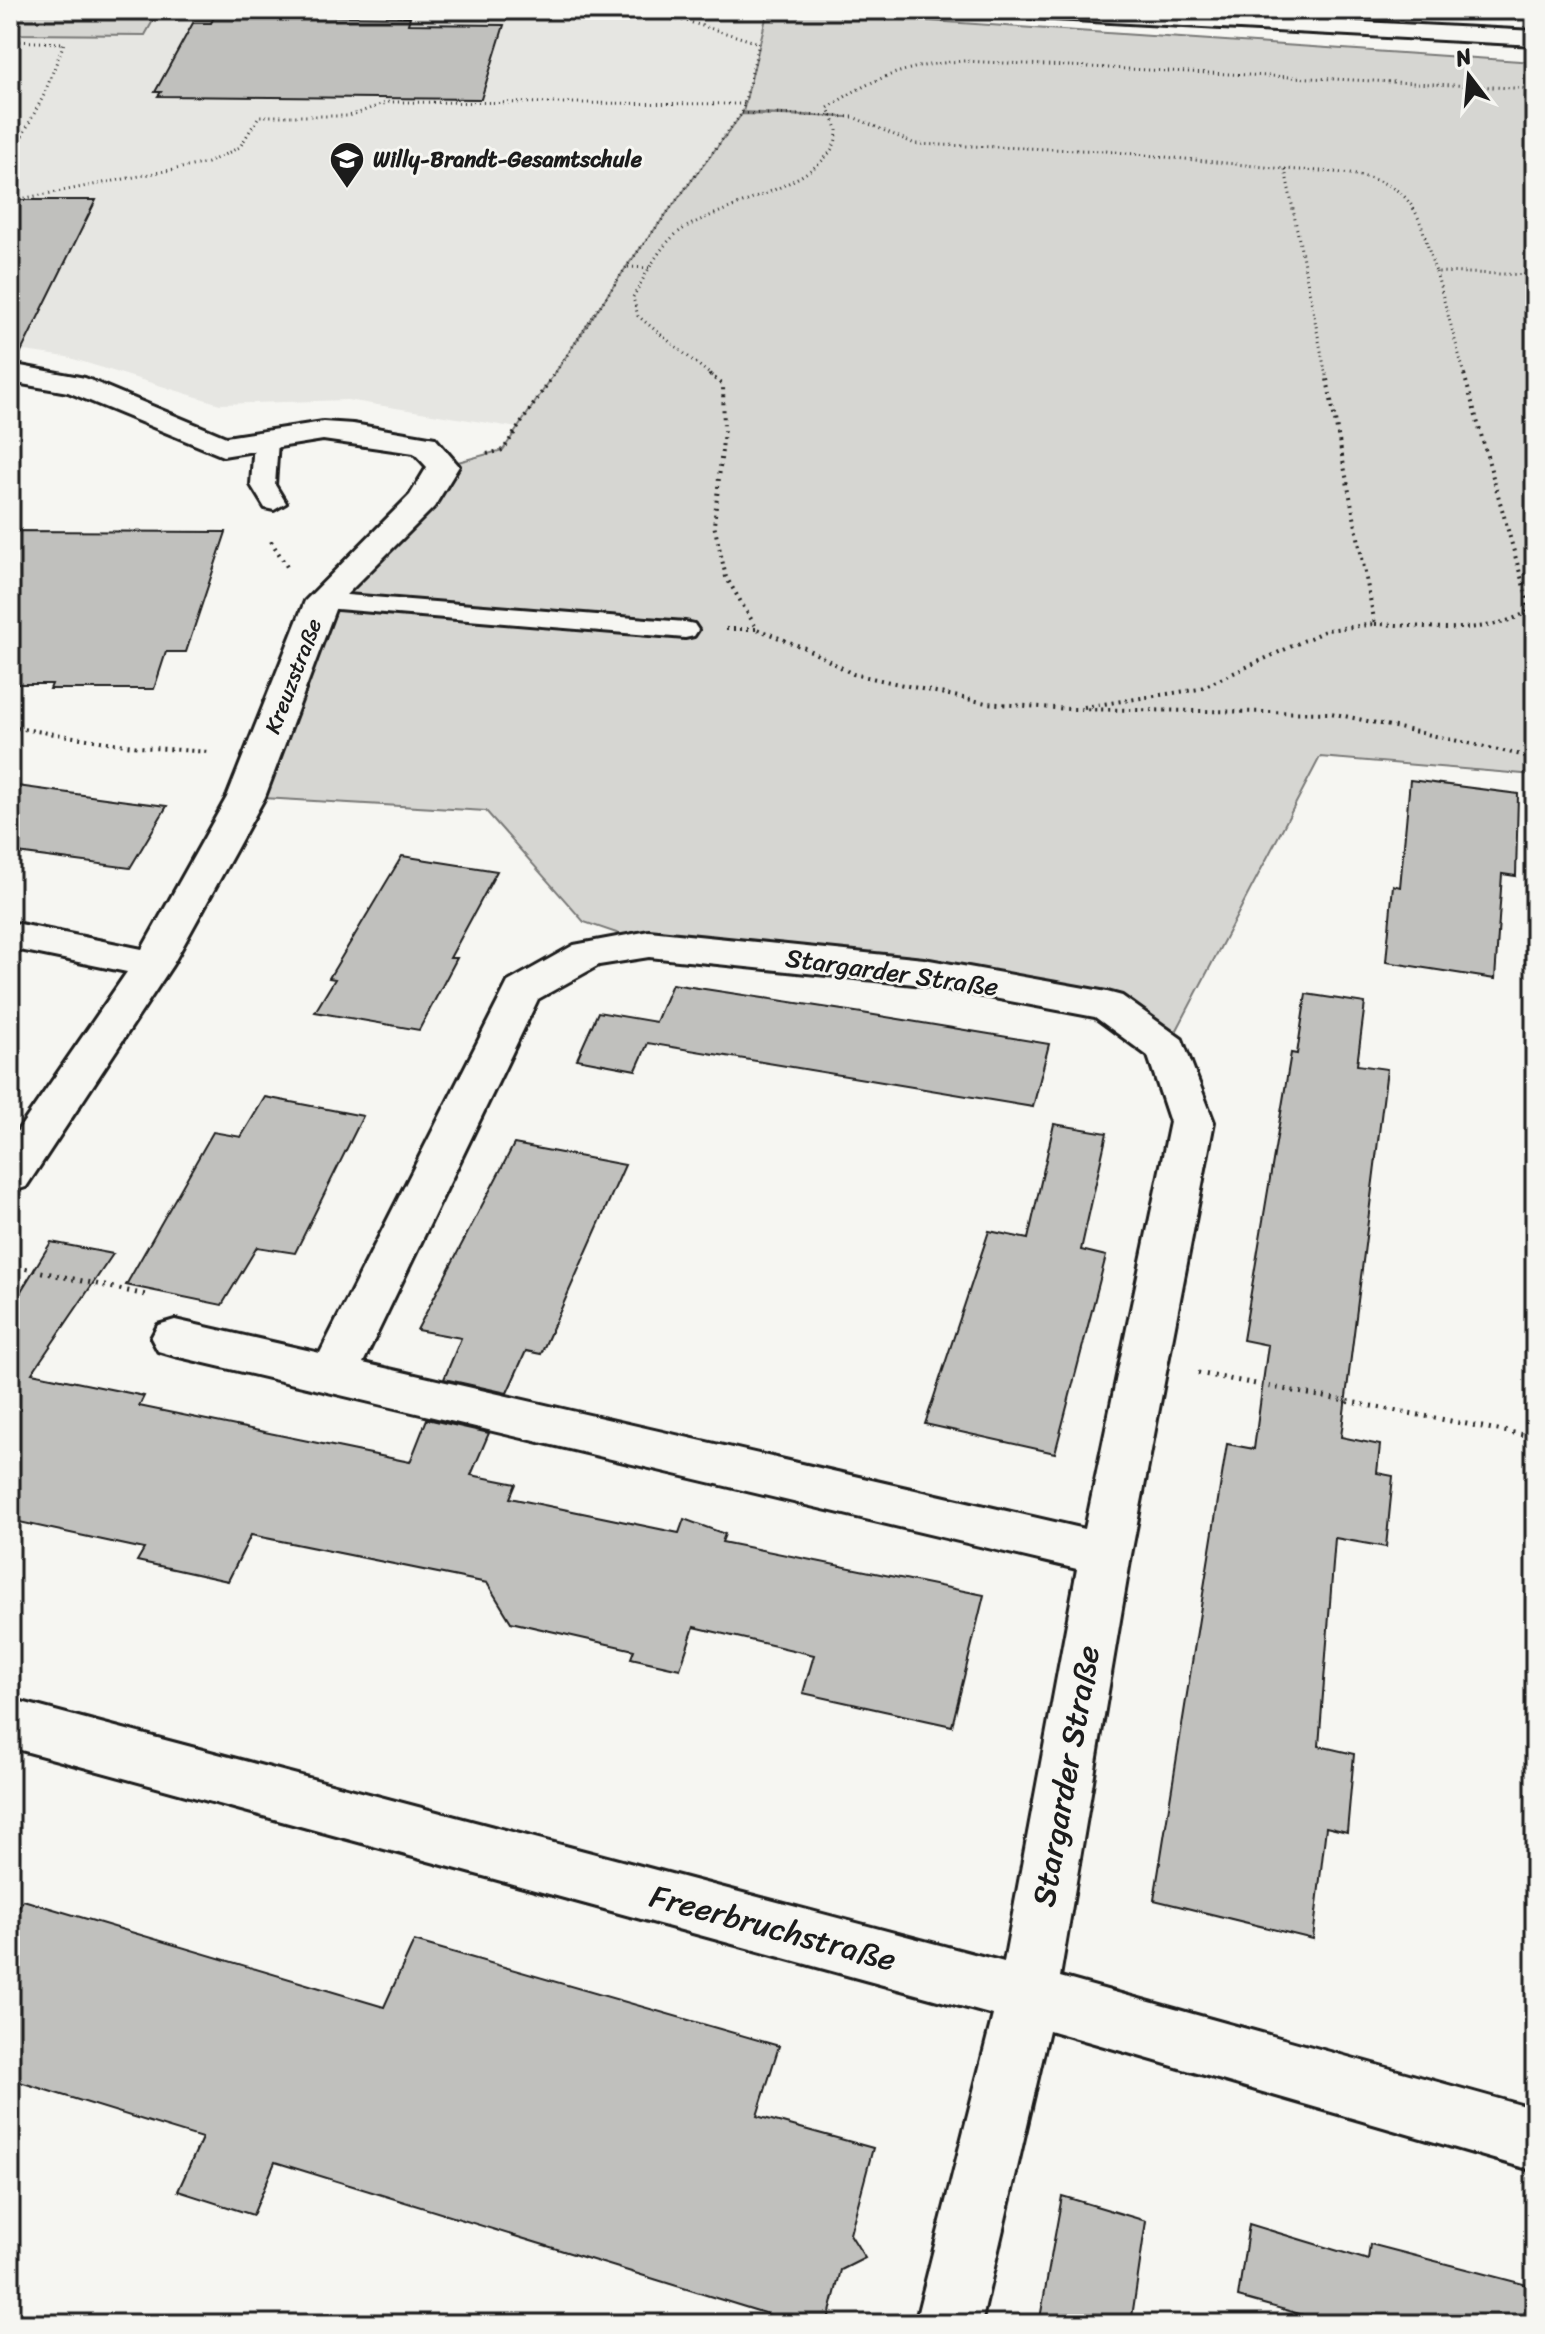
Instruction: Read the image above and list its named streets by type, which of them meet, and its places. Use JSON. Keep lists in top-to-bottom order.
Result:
{
  "streets": {
    "street": ["Kreuzstraße", "Stargarder Straße", "Freerbruchstraße"]
  },
  "crossings": [
    ["Stargarder Straße", "Freerbruchstraße"]
  ],
  "places": {
    "school or university": ["Willy-Brandt-Gesamtschule"]
  },
  "north": "top"
}
